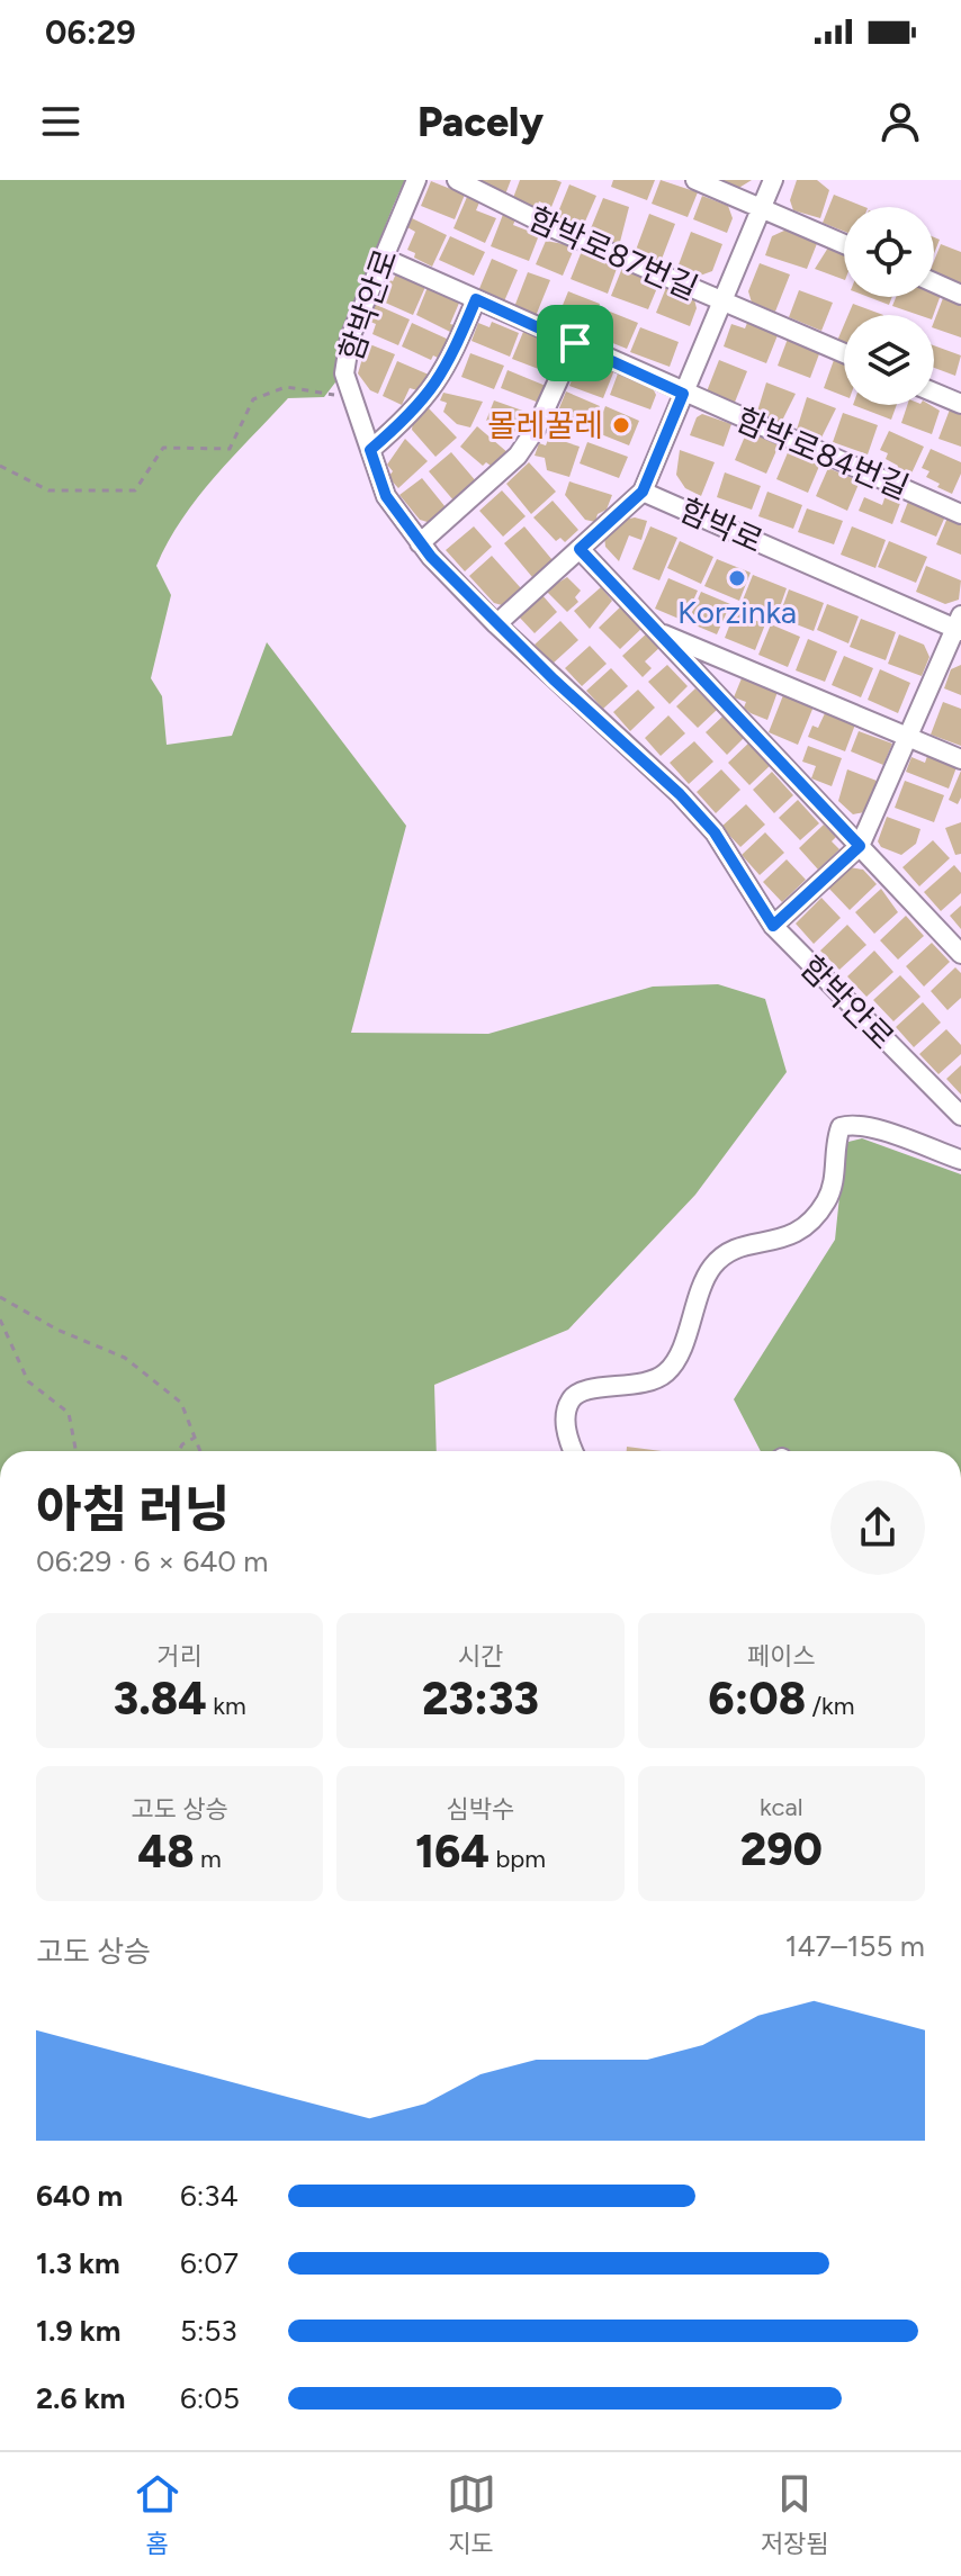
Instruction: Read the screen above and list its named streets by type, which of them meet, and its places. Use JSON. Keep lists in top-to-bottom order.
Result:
{
  "streets": {
    "street": [
      "함박로87번길",
      "함박안로",
      "함박로84번길",
      "함박로"
    ]
  },
  "crossings": [
    ["함박로87번길", "함박로"],
    ["함박안로", "함박로84번길"],
    ["함박로84번길", "함박로"]
  ],
  "places": ["몰레꿀레", "Korzinka"],
  "page": {
    "status": "06:29",
    "header": "Pacely",
    "heading": ["아침 러닝", "06:29 · 6 × 640 m"],
    "stats": [
      ["거리", "3.84 km"],
      ["시간", "23:33"],
      ["페이스", "6:08 /km"],
      ["고도 상승", "48 m"],
      ["심박수", "164 bpm"],
      ["kcal", "290"]
    ],
    "chart": ["고도 상승", "147–155 m"],
    "list": [
      {
        "name": "640 m",
        "note": "6:34"
      },
      {
        "name": "1.3 km",
        "note": "6:07"
      },
      {
        "name": "1.9 km",
        "note": "5:53"
      },
      {
        "name": "2.6 km",
        "note": "6:05"
      }
    ],
    "tabs": ["홈", "지도", "저장됨"]
  }
}
